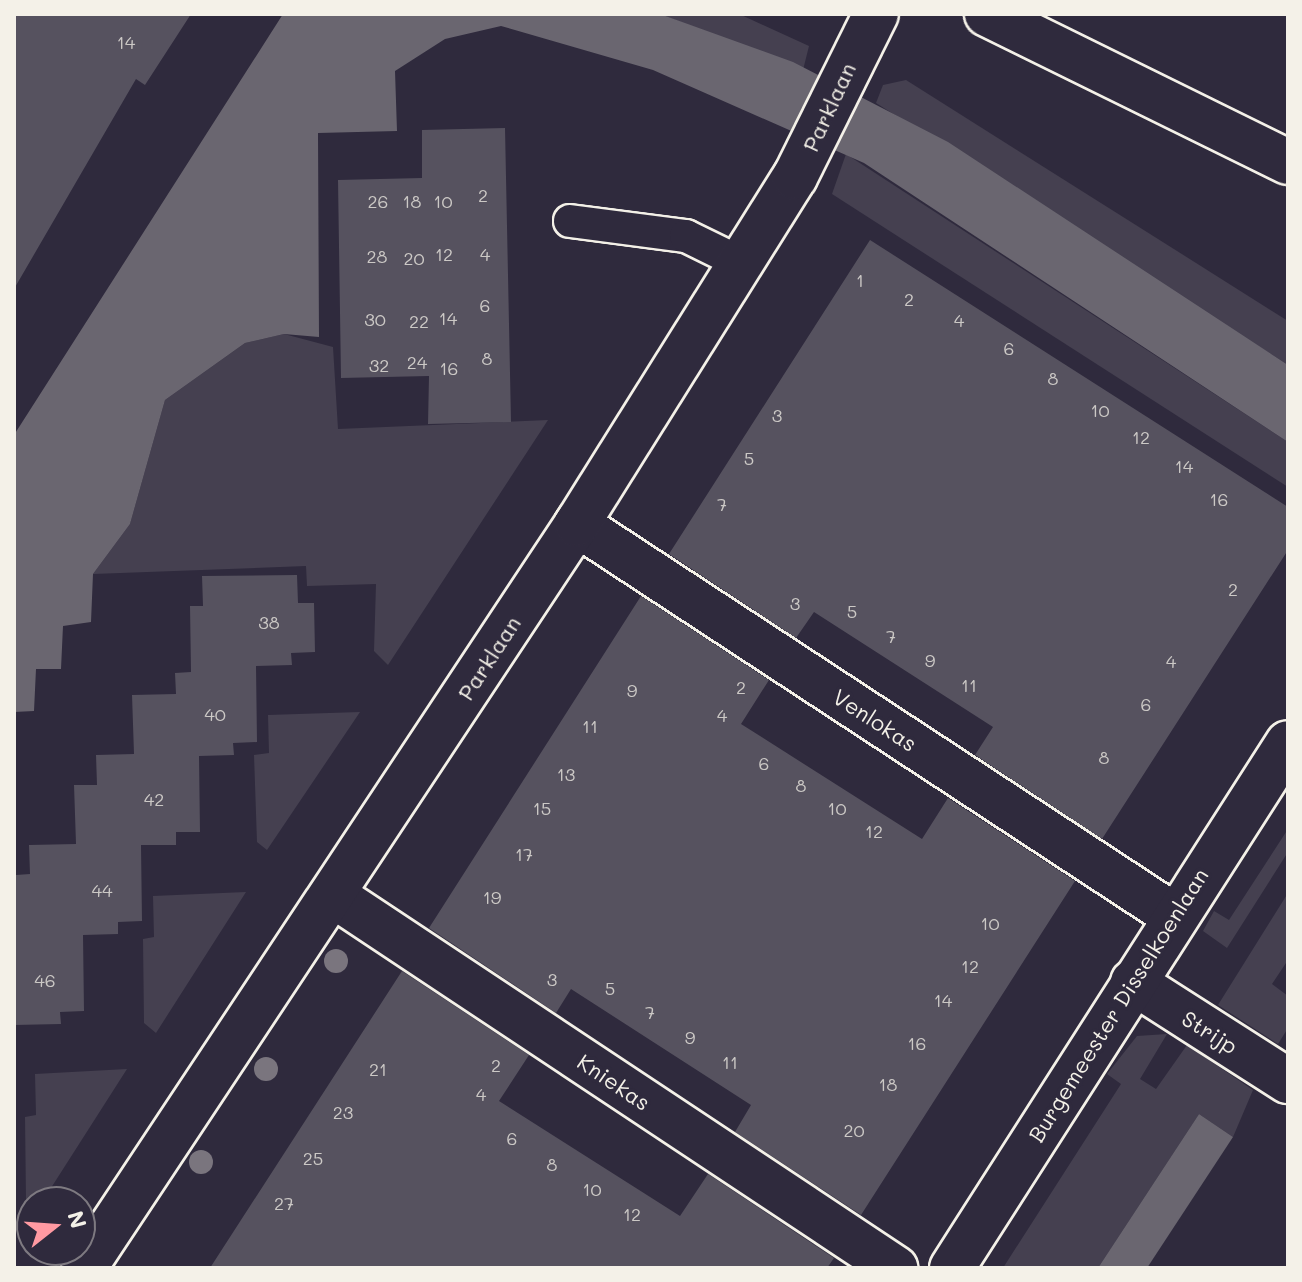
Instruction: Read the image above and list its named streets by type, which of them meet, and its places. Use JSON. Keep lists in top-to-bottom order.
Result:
{
  "streets": {
    "street": [
      "Parklaan",
      "Venlokas",
      "Burgemeester Disselkoenlaan",
      "Strijp",
      "Kniekas"
    ]
  },
  "crossings": [
    ["Parklaan", "Venlokas"],
    ["Parklaan", "Kniekas"],
    ["Venlokas", "Burgemeester Disselkoenlaan"],
    ["Burgemeester Disselkoenlaan", "Strijp"]
  ],
  "house_numbers": [
    "14",
    "2",
    "26",
    "18",
    "10",
    "12",
    "4",
    "28",
    "20",
    "1",
    "2",
    "6",
    "14",
    "30",
    "4",
    "22",
    "6",
    "8",
    "24",
    "32",
    "16",
    "8",
    "10",
    "3",
    "12",
    "5",
    "14",
    "16",
    "7",
    "2",
    "3",
    "5",
    "38",
    "7",
    "9",
    "4",
    "11",
    "2",
    "9",
    "6",
    "40",
    "4",
    "11",
    "8",
    "6",
    "13",
    "8",
    "42",
    "15",
    "10",
    "12",
    "17",
    "44",
    "19",
    "10",
    "12",
    "3",
    "46",
    "5",
    "14",
    "7",
    "9",
    "16",
    "11",
    "2",
    "21",
    "18",
    "4",
    "23",
    "20",
    "6",
    "25",
    "8",
    "10",
    "27",
    "12"
  ],
  "north": "right"
}
